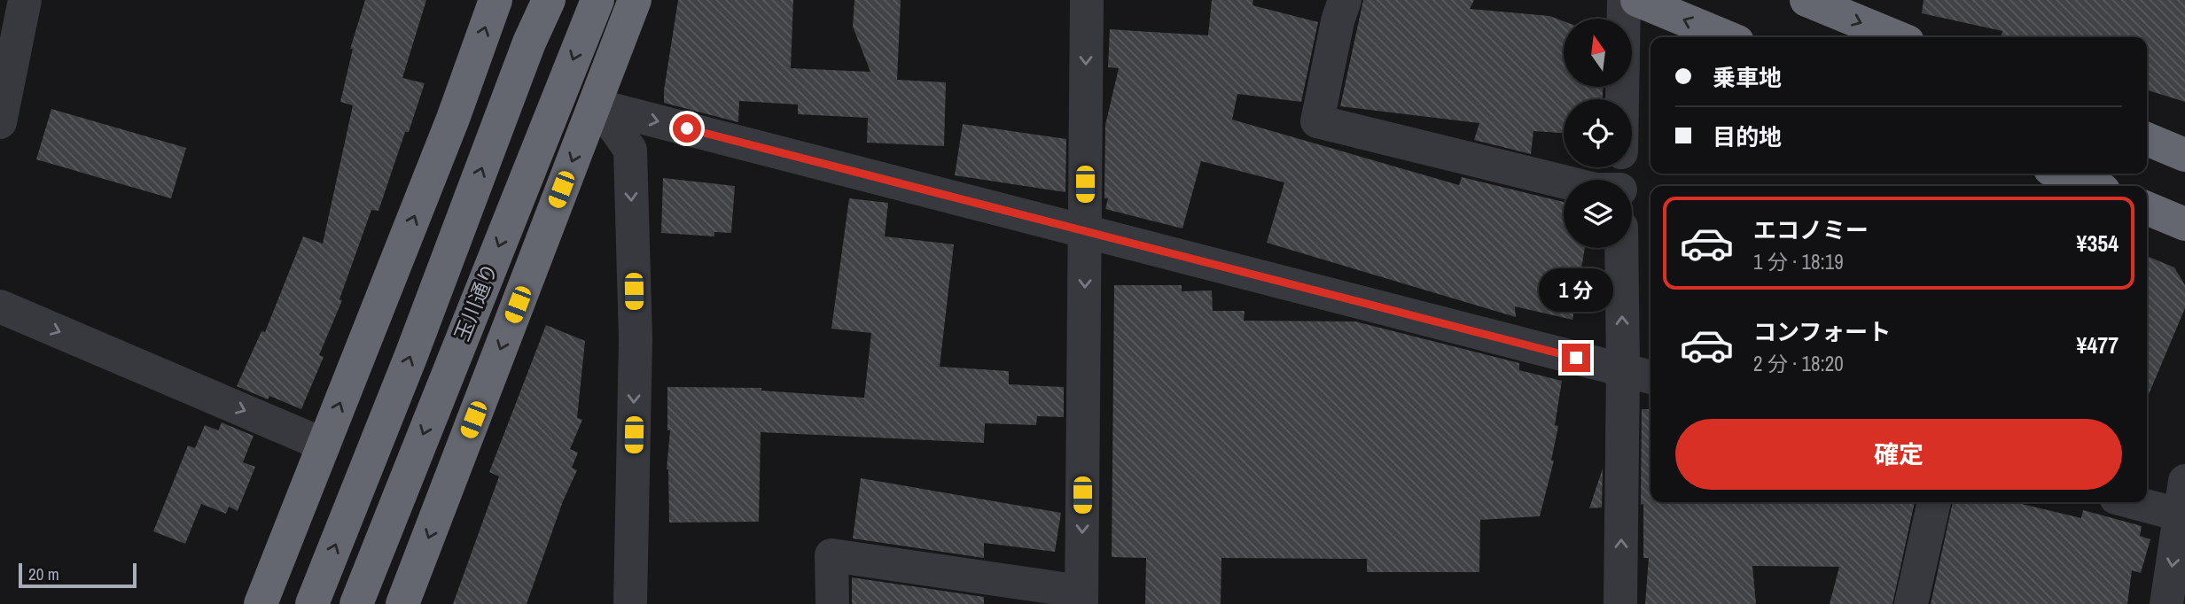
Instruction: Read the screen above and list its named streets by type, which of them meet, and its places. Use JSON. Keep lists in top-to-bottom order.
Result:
{
  "streets": {
    "highway": ["玉川通り"]
  },
  "scale_bar": "20 m",
  "north": "top",
  "page": {
    "banner": ["乗車地", "目的地"],
    "list": [
      {
        "name": "エコノミー",
        "note": "1 分 · 18:19",
        "value": "¥354"
      },
      {
        "name": "コンフォート",
        "note": "2 分 · 18:20",
        "value": "¥477"
      }
    ],
    "bubble": "1 分",
    "buttons": "確定",
    "scale": "20 m"
  }
}
